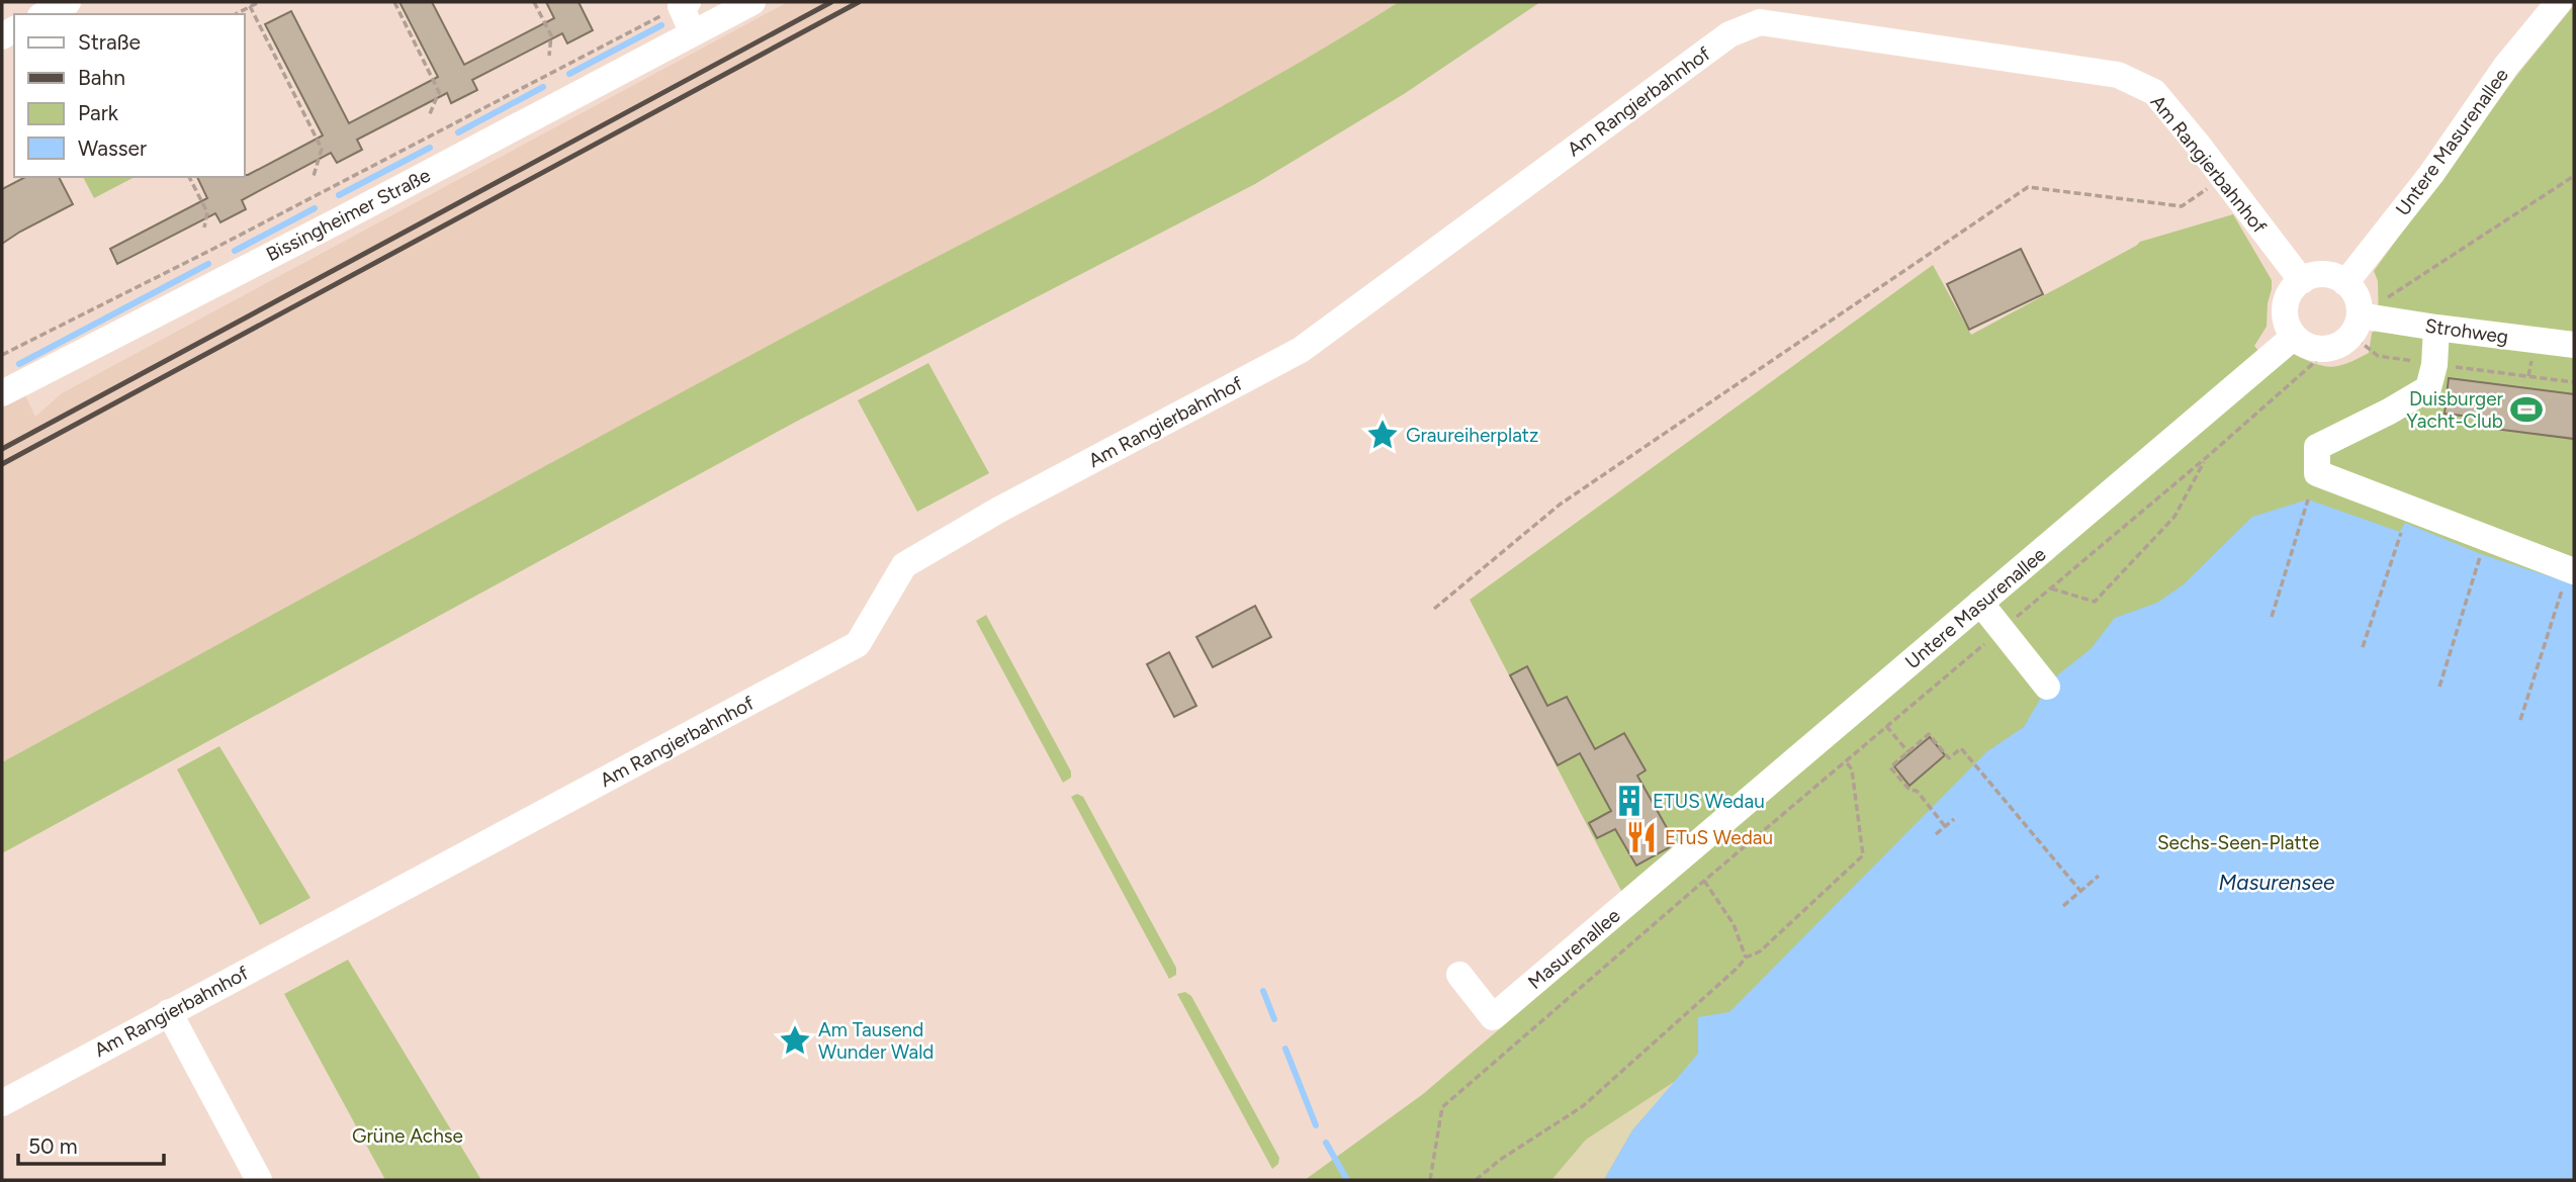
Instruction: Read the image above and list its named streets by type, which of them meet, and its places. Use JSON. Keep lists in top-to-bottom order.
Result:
{
  "streets": {
    "street": [
      "Am Rangierbahnhof",
      "Untere Masurenallee",
      "Bissingheimer Straße",
      "Strohweg",
      "Masurenallee"
    ]
  },
  "crossings": [
    ["Am Rangierbahnhof", "Untere Masurenallee"],
    ["Am Rangierbahnhof", "Strohweg"],
    ["Untere Masurenallee", "Strohweg"],
    ["Untere Masurenallee", "Masurenallee"]
  ],
  "water": ["Masurensee"],
  "parks": ["Sechs-Seen-Platte", "Grüne Achse"],
  "places": {
    "sports": ["Duisburger Yacht-Club"],
    "place": ["Graureiherplatz", "Am Tausend Wunder Wald"],
    "building": ["ETUS Wedau"],
    "restaurant": ["ETuS Wedau"]
  },
  "legend": [
    "Straße",
    "Bahn",
    "Park",
    "Wasser"
  ],
  "scale_bar": "50 m"
}
